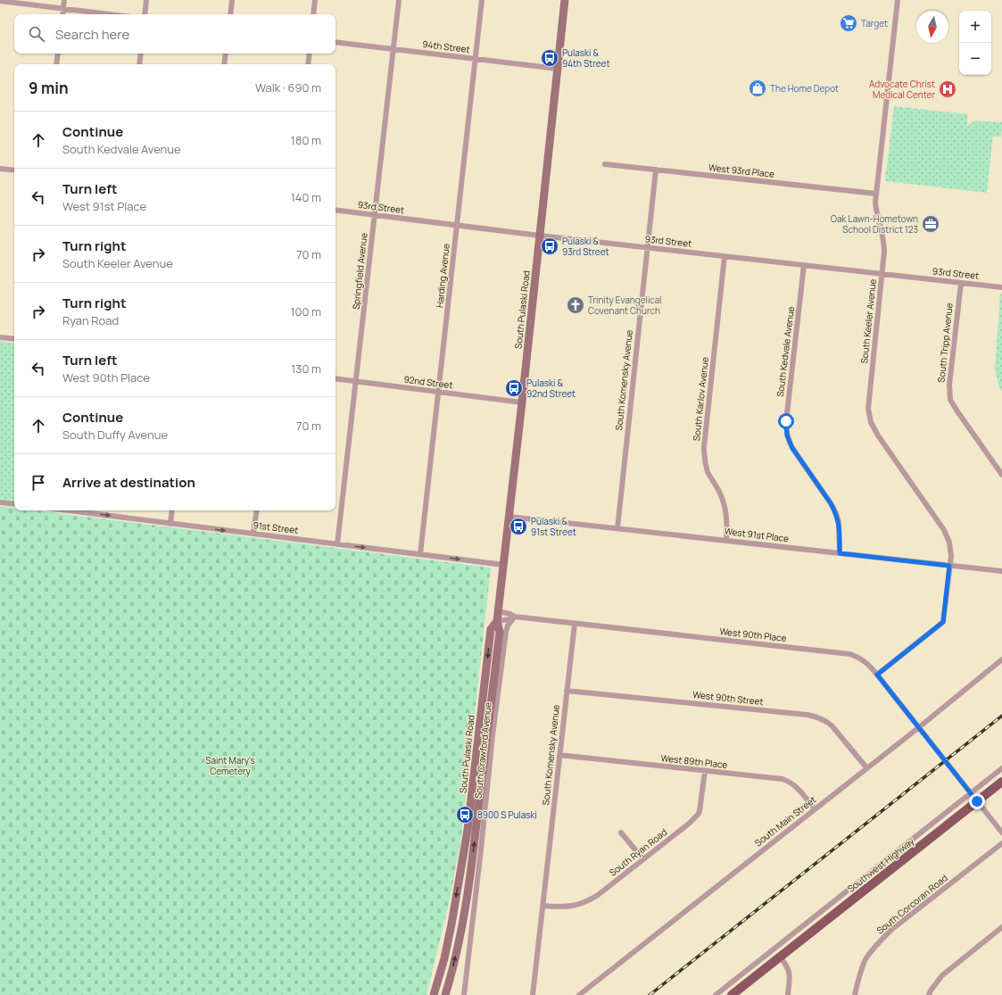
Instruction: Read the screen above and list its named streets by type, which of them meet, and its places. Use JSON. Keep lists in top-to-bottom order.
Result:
{
  "streets": {
    "main road": ["South Pulaski Road", "Southwest Highway"],
    "street": [
      "94th Street",
      "West 93rd Place",
      "93rd Street",
      "Springfield Avenue",
      "Harding Avenue",
      "South Keeler Avenue",
      "South Tripp Avenue",
      "South Kedvale Avenue",
      "South Komensky Avenue",
      "92nd Street",
      "South Karlov Avenue",
      "91st Street",
      "West 91st Place",
      "West 90th Place",
      "West 90th Street",
      "South Crawford Avenue",
      "West 89th Place",
      "South Main Street",
      "South Ryan Road",
      "South Corcoran Road"
    ]
  },
  "crossings": [
    ["94th Street", "Springfield Avenue"],
    ["94th Street", "Harding Avenue"],
    ["94th Street", "South Pulaski Road"],
    ["West 93rd Place", "South Keeler Avenue"],
    ["West 93rd Place", "South Komensky Avenue"],
    ["93rd Street", "Springfield Avenue"],
    ["93rd Street", "Harding Avenue"],
    ["93rd Street", "South Pulaski Road"],
    ["93rd Street", "South Keeler Avenue"],
    ["93rd Street", "South Tripp Avenue"],
    ["93rd Street", "South Kedvale Avenue"],
    ["93rd Street", "South Komensky Avenue"],
    ["93rd Street", "South Karlov Avenue"],
    ["Springfield Avenue", "92nd Street"],
    ["Springfield Avenue", "91st Street"],
    ["Harding Avenue", "92nd Street"],
    ["Harding Avenue", "91st Street"],
    ["South Pulaski Road", "92nd Street"],
    ["South Pulaski Road", "91st Street"],
    ["South Pulaski Road", "West 91st Place"],
    ["South Pulaski Road", "West 90th Place"],
    ["South Keeler Avenue", "West 91st Place"],
    ["South Keeler Avenue", "West 90th Place"],
    ["South Kedvale Avenue", "West 91st Place"],
    ["South Komensky Avenue", "West 91st Place"],
    ["South Komensky Avenue", "West 90th Place"],
    ["South Komensky Avenue", "West 90th Street"],
    ["South Komensky Avenue", "West 89th Place"],
    ["South Komensky Avenue", "South Ryan Road"],
    ["South Karlov Avenue", "West 91st Place"],
    ["West 90th Place", "South Crawford Avenue"],
    ["West 90th Place", "South Main Street"],
    ["West 90th Place", "Southwest Highway"],
    ["West 90th Street", "South Main Street"],
    ["West 89th Place", "South Main Street"],
    ["West 89th Place", "South Ryan Road"]
  ],
  "one_way": ["91st Street"],
  "parks": ["Saint Mary's Cemetery"],
  "places": {
    "supermarket": ["Target"],
    "bus stop": [
      "Pulaski & 94th Street",
      "Pulaski & 93rd Street",
      "Pulaski & 92nd Street",
      "Pulaski & 91st Street",
      "8900 S Pulaski"
    ],
    "shop": ["The Home Depot"],
    "hospital": ["Advocate Christ Medical Center"],
    "office": ["Oak Lawn-Hometown School District 123"],
    "church": ["Trinity Evangelical Covenant Church"]
  },
  "north": "bottom",
  "page": {
    "map_buttons": ["+", "−"],
    "search": "Search here",
    "heading": ["9 min", "Walk · 690 m"],
    "list": [
      ["Continue", "South Kedvale Avenue", "180 m"],
      ["Turn left", "West 91st Place", "140 m"],
      ["Turn right", "South Keeler Avenue", "70 m"],
      ["Turn right", "Ryan Road", "100 m"],
      ["Turn left", "West 90th Place", "130 m"],
      ["Continue", "South Duffy Avenue", "70 m"],
      "Arrive at destination"
    ]
  }
}
